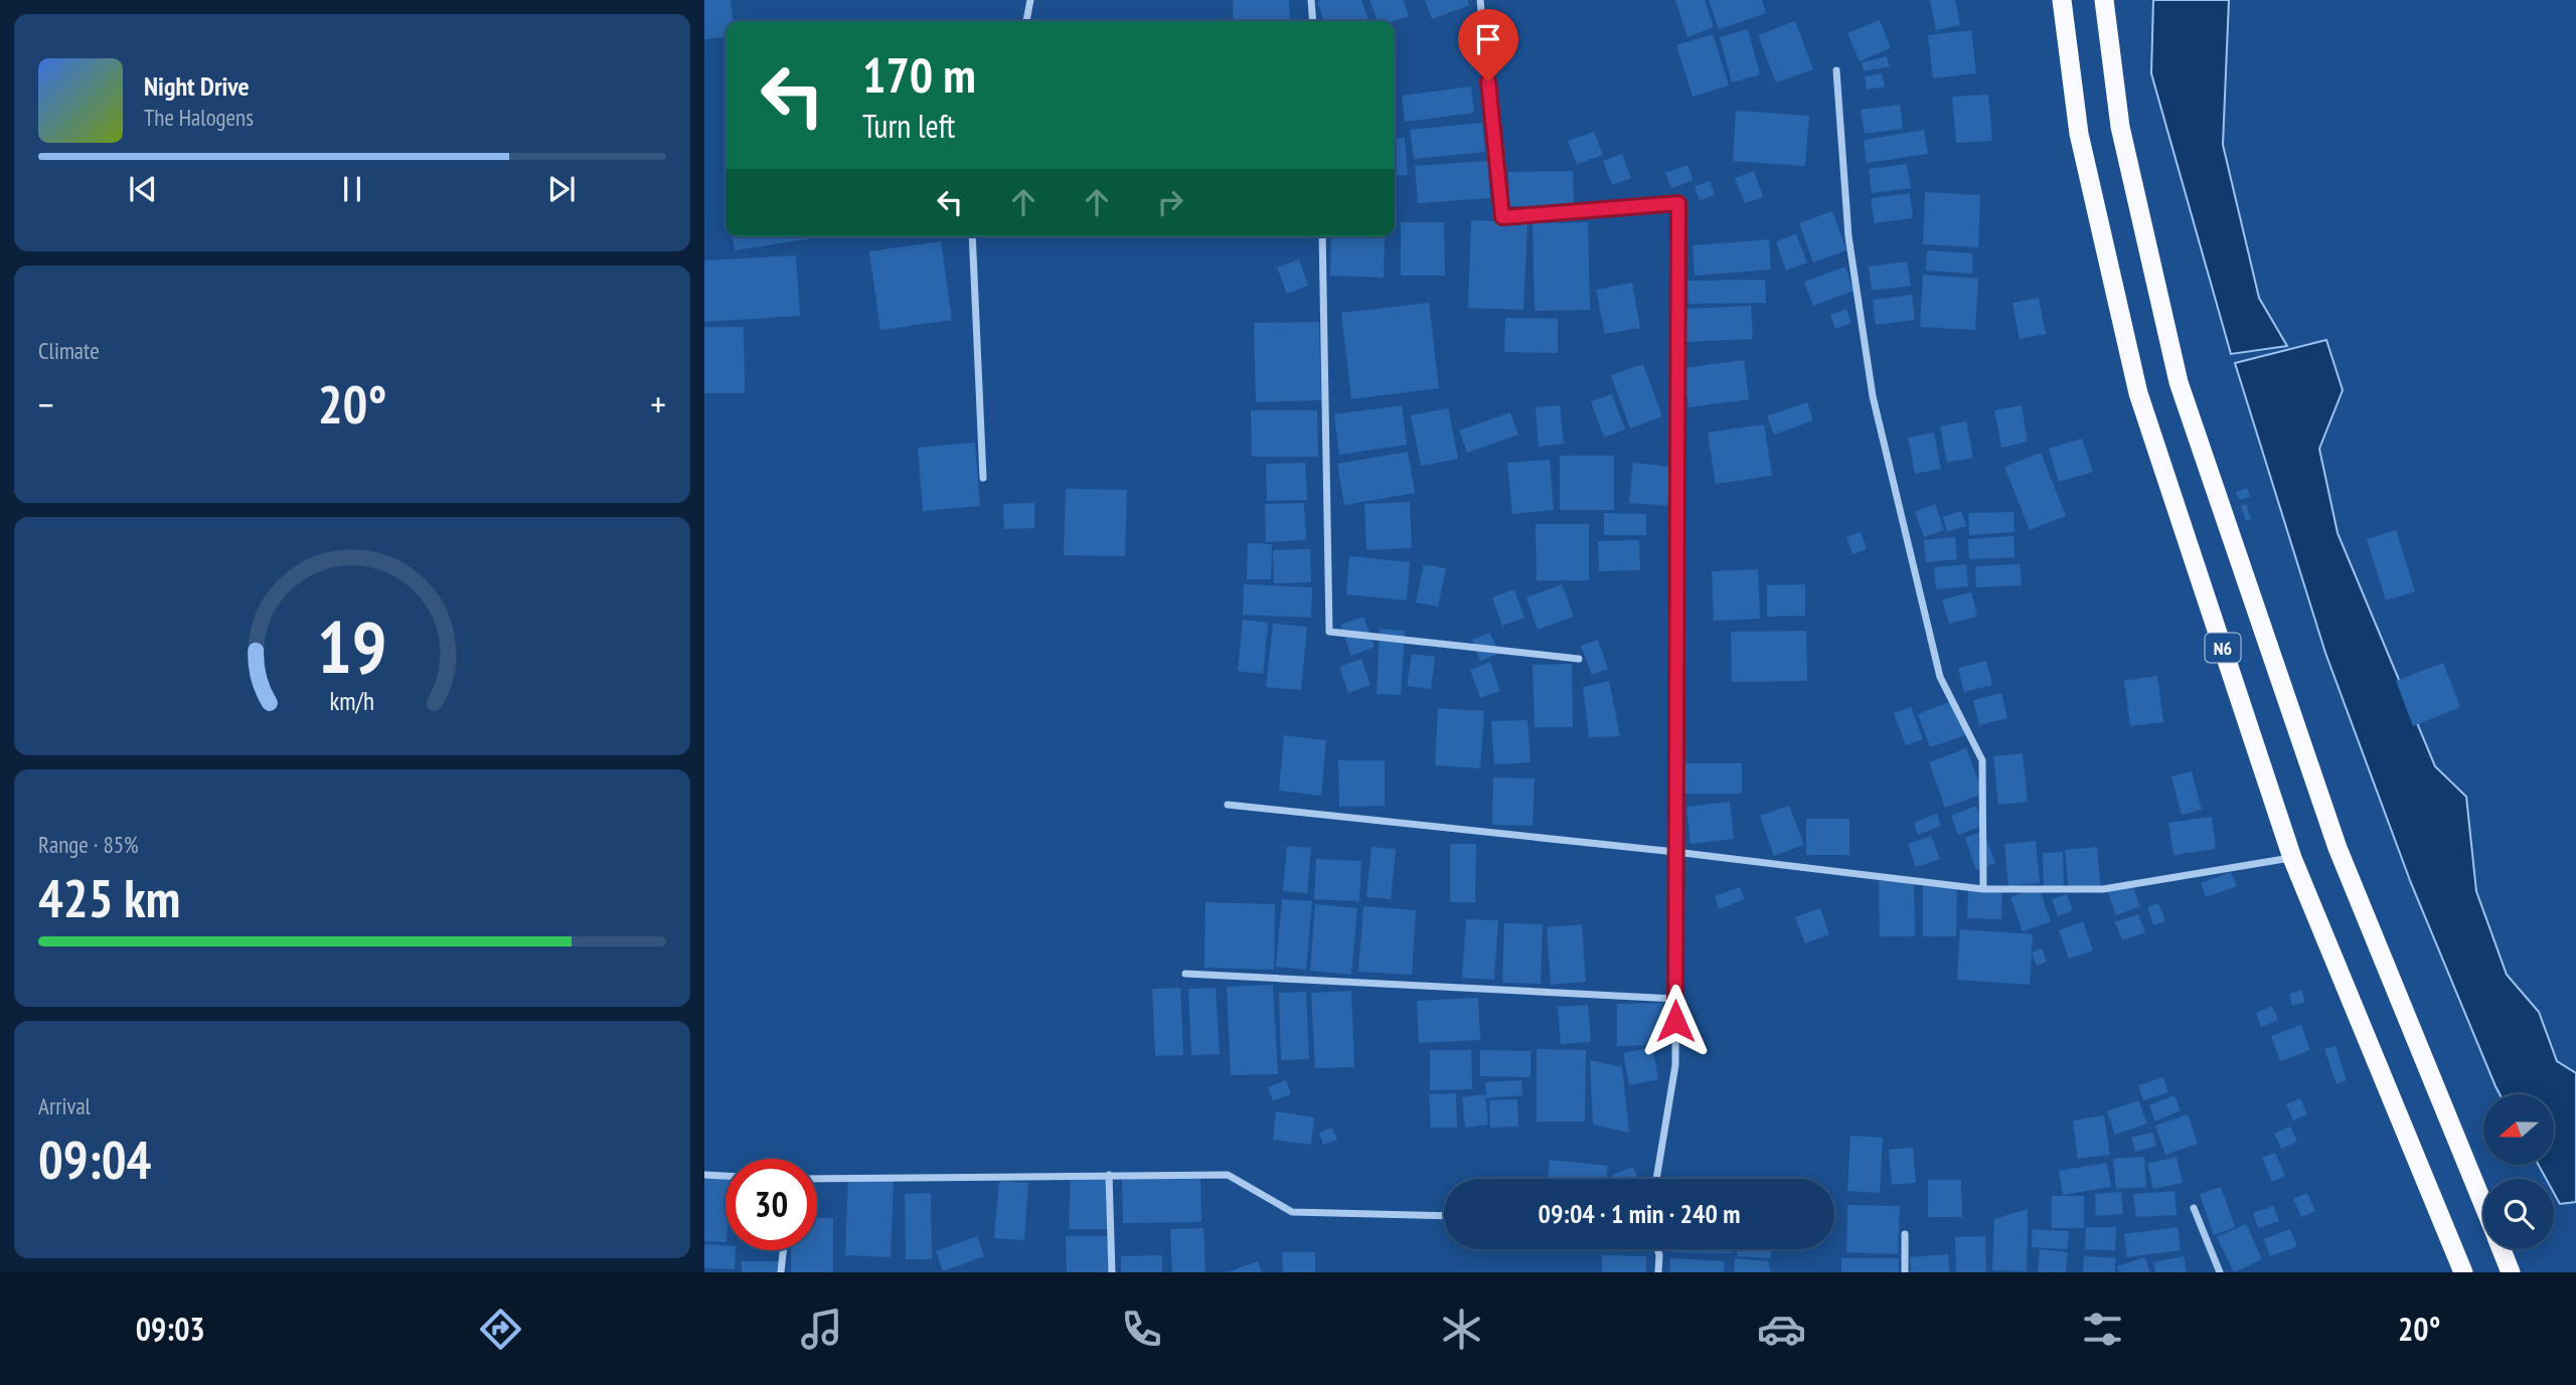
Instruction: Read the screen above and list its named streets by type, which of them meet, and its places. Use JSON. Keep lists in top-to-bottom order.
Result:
{
  "streets": {
    "highway": ["N6"]
  },
  "north": "left",
  "page": {
    "turn": ["170 m", "Turn left"],
    "song": ["Night Drive", "The Halogens"],
    "tile": [
      "Climate",
      ["Range · 85%", "425 km"],
      ["Arrival", "09:04"]
    ],
    "heat": ["−", "20°", "+"],
    "limit": "30",
    "trip": "09:04 · 1 min · 240 m",
    "tabs": ["09:03", "20°"],
    "gauge": ["19", "km/h"]
  }
}
